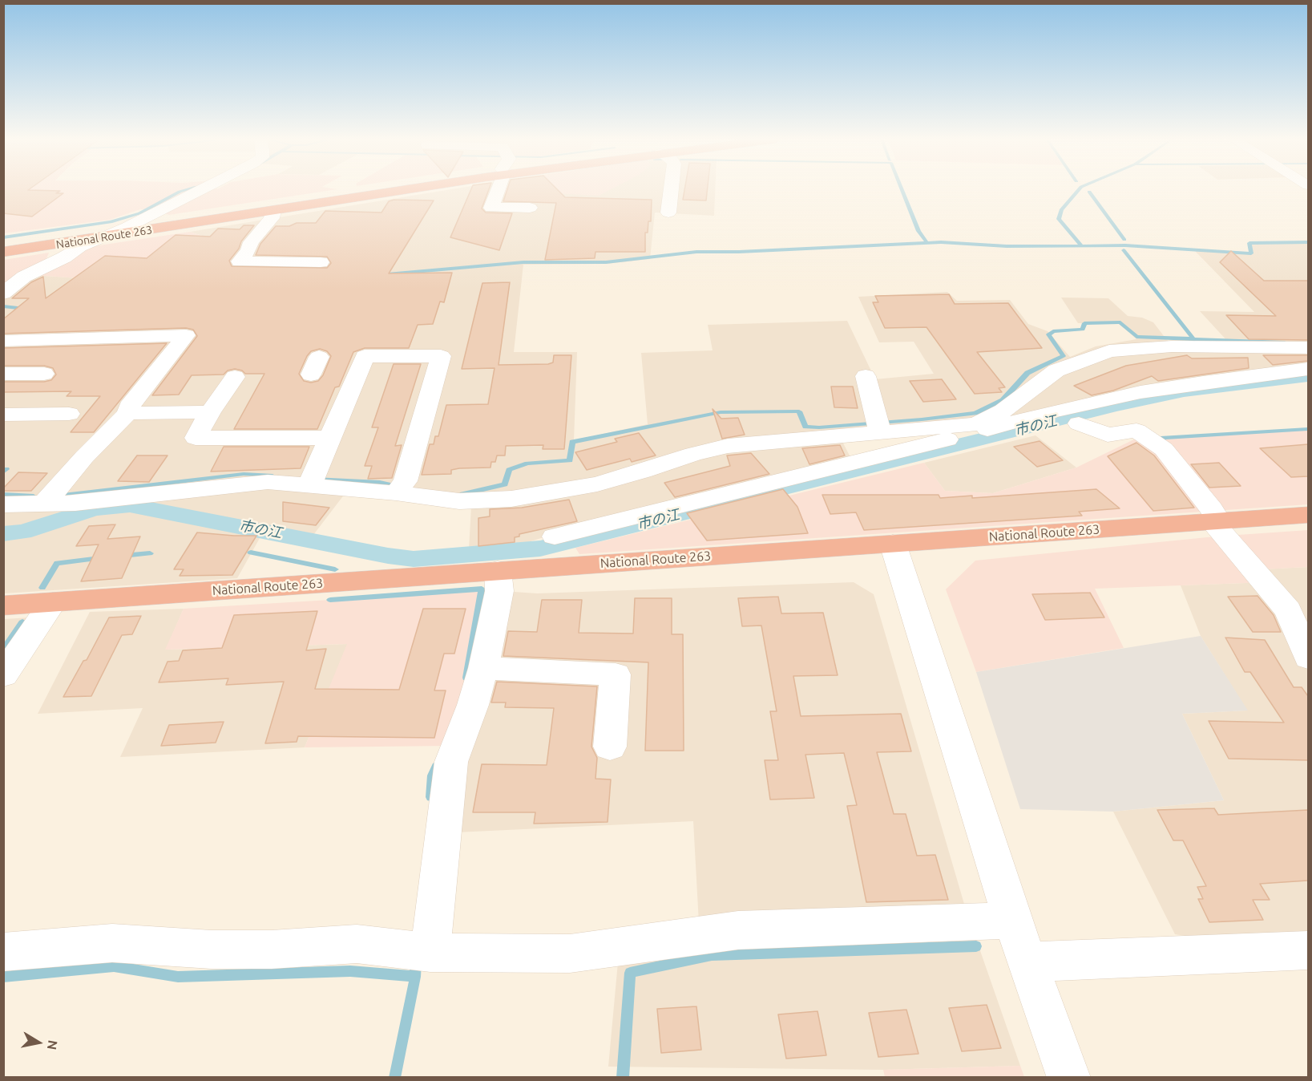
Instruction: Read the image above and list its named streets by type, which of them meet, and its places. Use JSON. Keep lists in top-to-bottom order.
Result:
{
  "streets": {
    "highway": ["National Route 263"]
  },
  "water": ["市の江"],
  "north": "right"
}
